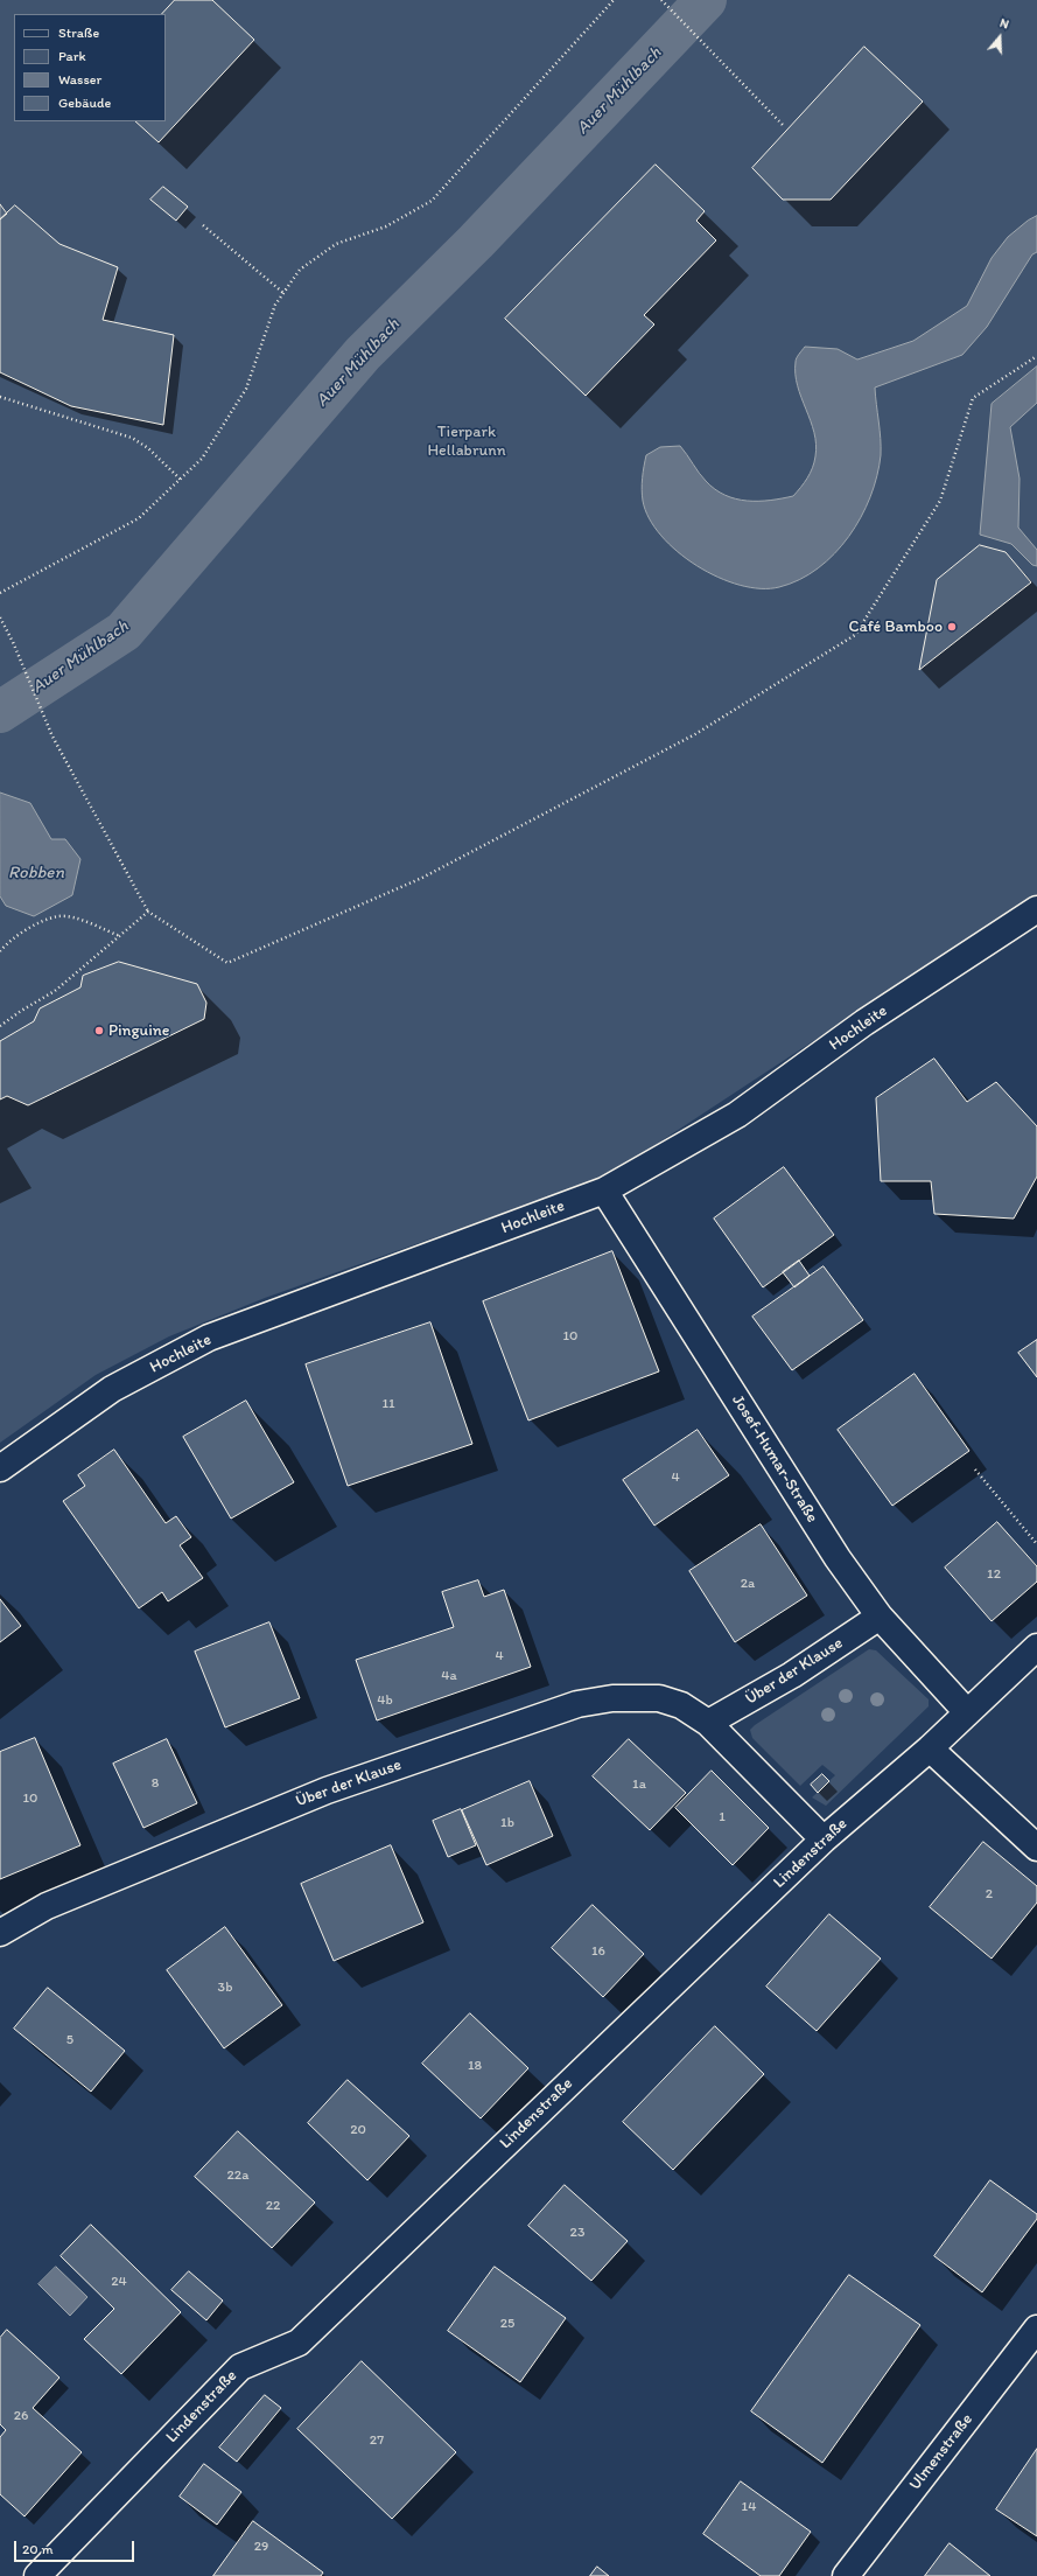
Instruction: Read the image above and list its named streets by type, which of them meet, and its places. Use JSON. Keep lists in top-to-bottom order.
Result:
{
  "streets": {
    "street": [
      "Hochleite",
      "Josef-Humar-Straße",
      "Über der Klause",
      "Lindenstraße",
      "Ulmenstraße"
    ]
  },
  "crossings": [
    ["Hochleite", "Josef-Humar-Straße"],
    ["Josef-Humar-Straße", "Über der Klause"],
    ["Josef-Humar-Straße", "Lindenstraße"],
    ["Über der Klause", "Lindenstraße"]
  ],
  "water": ["Auer Mühlbach", "Robben"],
  "parks": ["Tierpark Hellabrunn"],
  "places": ["Café Bamboo", "Pinguine"],
  "house_numbers": [
    "10",
    "11",
    "4",
    "12",
    "2a",
    "4",
    "4a",
    "4b",
    "8",
    "1a",
    "10",
    "1",
    "1b",
    "2",
    "16",
    "3b",
    "5",
    "18",
    "20",
    "22a",
    "22",
    "23",
    "24",
    "25",
    "26",
    "27",
    "14",
    "29"
  ],
  "legend": [
    "Straße",
    "Park",
    "Wasser",
    "Gebäude"
  ],
  "scale_bar": "20 m",
  "north": "top"
}
